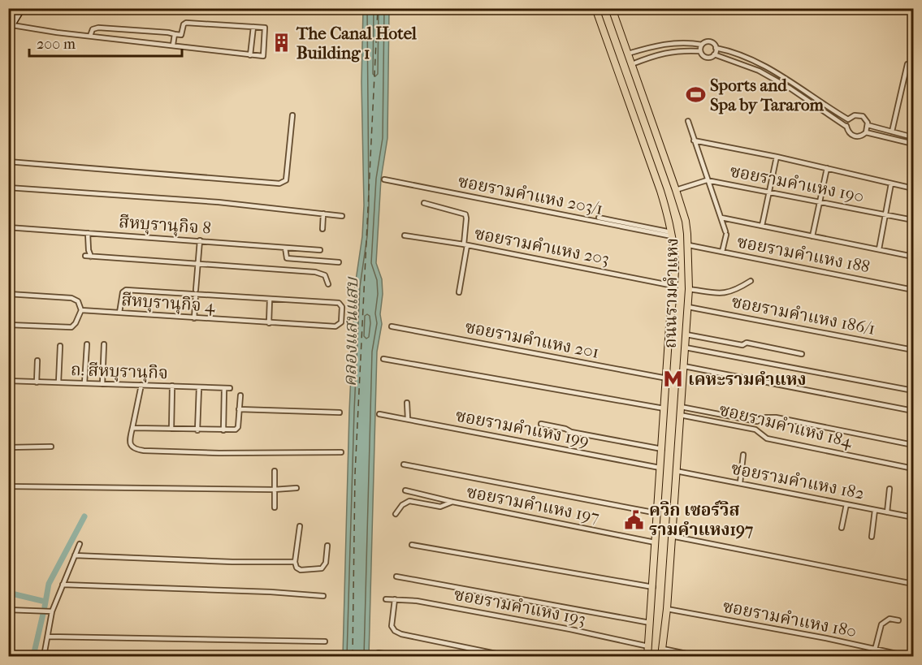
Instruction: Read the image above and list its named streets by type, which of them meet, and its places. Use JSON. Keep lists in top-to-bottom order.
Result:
{
  "streets": {
    "main road": ["ถนนรามคำแหง"],
    "street": [
      "ซอยรามคำแหง 190",
      "ซอยรามคำแหง 203/1",
      "สีหบุรานุกิจ 8",
      "ซอยรามคำแหง 203",
      "ซอยรามคำแหง 188",
      "สีหบุรานุกิจ 4",
      "ซอยรามคำแหง 186/1",
      "ซอยรามคำแหง 201",
      "ถ. สีหบุรานุกิจ",
      "ซอยรามคำแหง 184",
      "ซอยรามคำแหง 199",
      "ซอยรามคำแหง 182",
      "ซอยรามคำแหง 197",
      "ซอยรามคำแหง 193",
      "ซอยรามคำแหง 180"
    ]
  },
  "crossings": [
    ["ซอยรามคำแหง 190", "ถนนรามคำแหง"],
    ["ซอยรามคำแหง 203/1", "ถนนรามคำแหง"],
    ["ซอยรามคำแหง 203", "ถนนรามคำแหง"],
    ["ซอยรามคำแหง 188", "ถนนรามคำแหง"],
    ["ถนนรามคำแหง", "ซอยรามคำแหง 186/1"],
    ["ถนนรามคำแหง", "ซอยรามคำแหง 201"],
    ["ถนนรามคำแหง", "ซอยรามคำแหง 184"],
    ["ถนนรามคำแหง", "ซอยรามคำแหง 199"],
    ["ถนนรามคำแหง", "ซอยรามคำแหง 182"],
    ["ถนนรามคำแหง", "ซอยรามคำแหง 197"],
    ["ถนนรามคำแหง", "ซอยรามคำแหง 193"],
    ["ถนนรามคำแหง", "ซอยรามคำแหง 180"]
  ],
  "water": ["คลองแสนแสบ"],
  "places": {
    "building": ["The Canal Hotel Building 1"],
    "sports": ["Sports and Spa by Tararom"],
    "metro station": ["เคหะรามคำแหง"],
    "public building": ["ควิก เซอร์วิส รามคำแหง197"]
  },
  "scale_bar": "200 m"
}
